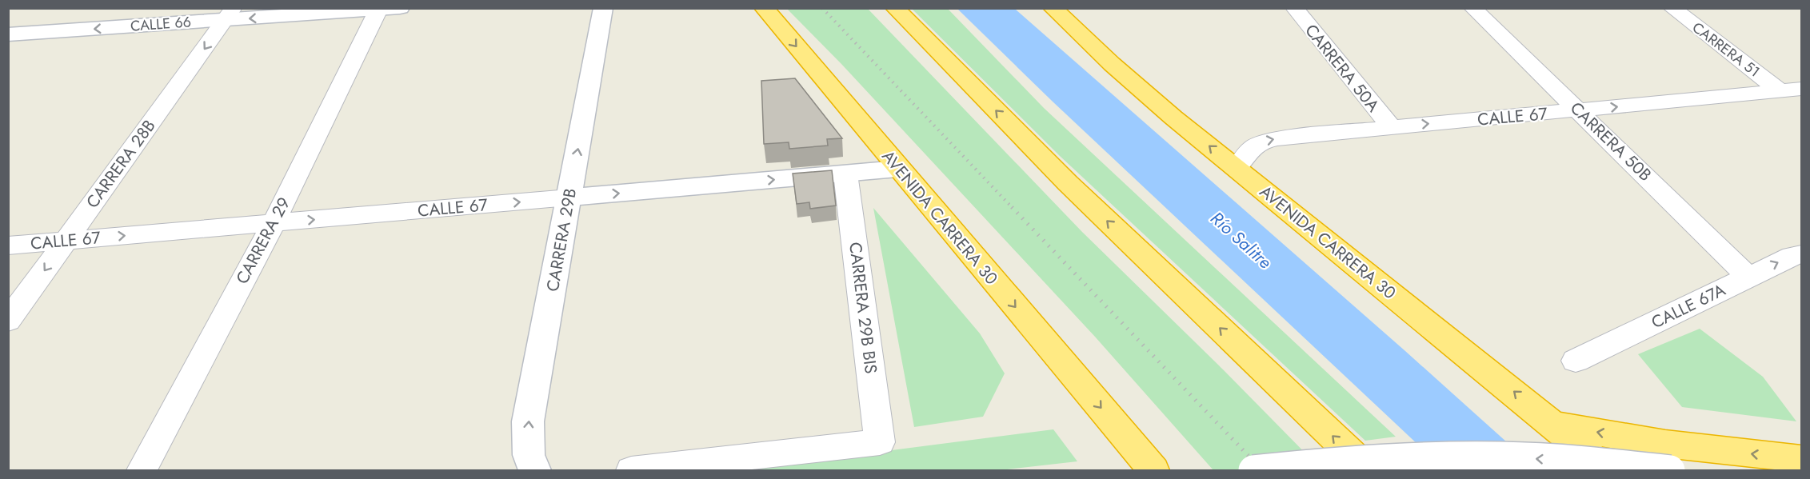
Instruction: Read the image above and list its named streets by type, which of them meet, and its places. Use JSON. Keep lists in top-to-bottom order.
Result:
{
  "streets": {
    "highway": ["AVENIDA CARRERA 30"],
    "main road": ["CALLE 66", "CALLE 67", "CARRERA 29B"],
    "street": [
      "CARRERA 51",
      "CARRERA 50A",
      "CARRERA 50B",
      "CARRERA 28B",
      "CARRERA 29",
      "CALLE 67A",
      "CARRERA 29B BIS"
    ]
  },
  "crossings": [
    ["CALLE 66", "CARRERA 28B"],
    ["CALLE 66", "CARRERA 29"],
    ["CARRERA 51", "CALLE 67"],
    ["CARRERA 50A", "CALLE 67"],
    ["CALLE 67", "CARRERA 50B"],
    ["CALLE 67", "CARRERA 28B"],
    ["CALLE 67", "AVENIDA CARRERA 30"],
    ["CALLE 67", "CARRERA 29B"],
    ["CALLE 67", "CARRERA 29"],
    ["CALLE 67", "CARRERA 29B BIS"],
    ["CARRERA 50B", "CALLE 67A"]
  ],
  "one_way": [
    "CALLE 66",
    "CALLE 67",
    "CARRERA 28B",
    "CARRERA 29B"
  ],
  "water": ["Río Salitre"]
}
